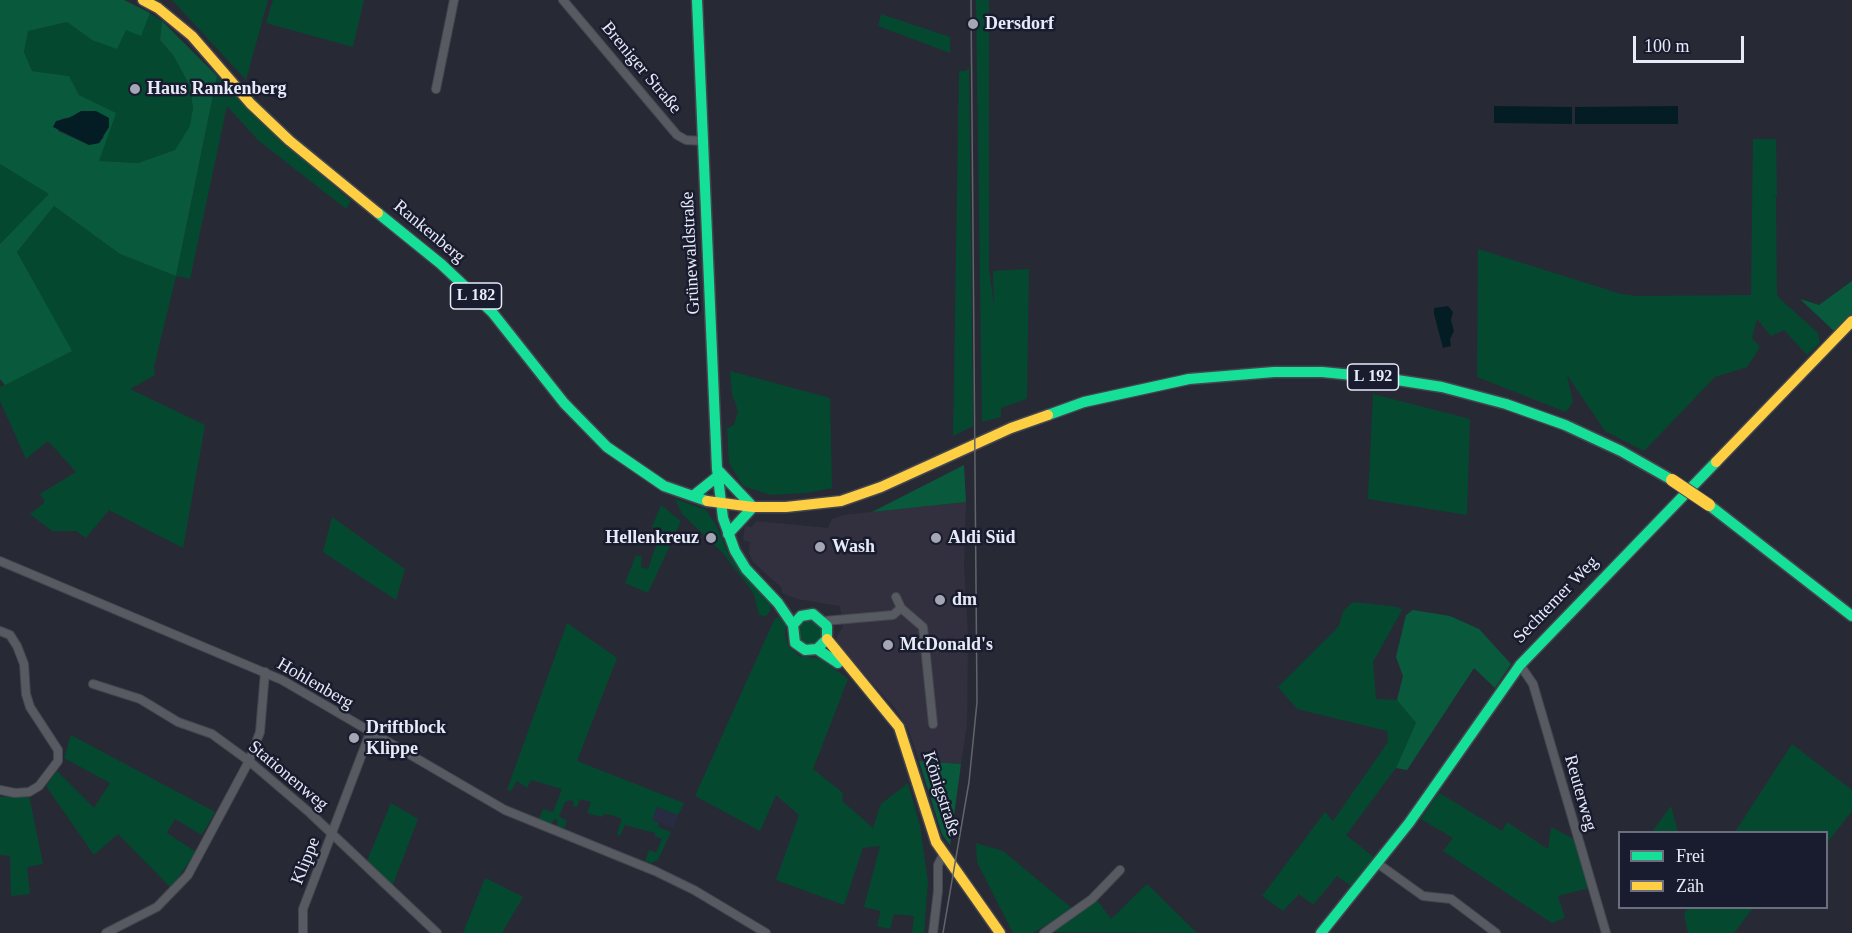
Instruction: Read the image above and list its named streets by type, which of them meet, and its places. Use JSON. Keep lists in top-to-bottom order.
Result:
{
  "streets": {
    "main road": [
      "Rankenberg",
      "Grünewaldstraße",
      "L 182",
      "L 192",
      "Sechtemer Weg",
      "Königstraße"
    ],
    "street": [
      "Breniger Straße",
      "Hohlenberg",
      "Stationenweg",
      "Reuterweg",
      "Klippe"
    ]
  },
  "crossings": [
    ["Breniger Straße", "Grünewaldstraße"],
    ["Rankenberg", "Grünewaldstraße"],
    ["Rankenberg", "L 192"],
    ["Rankenberg", "Königstraße"],
    ["Grünewaldstraße", "L 192"],
    ["Grünewaldstraße", "Königstraße"],
    ["L 192", "Königstraße"],
    ["Sechtemer Weg", "Reuterweg"],
    ["Hohlenberg", "Klippe"],
    ["Stationenweg", "Klippe"]
  ],
  "places": [
    "Dersdorf",
    "Haus Rankenberg",
    "Hellenkreuz",
    "Aldi Süd",
    "Wash",
    "dm",
    "McDonald's",
    "Driftblock Klippe"
  ],
  "legend": ["Frei", "Zäh"],
  "scale_bar": "100 m"
}
